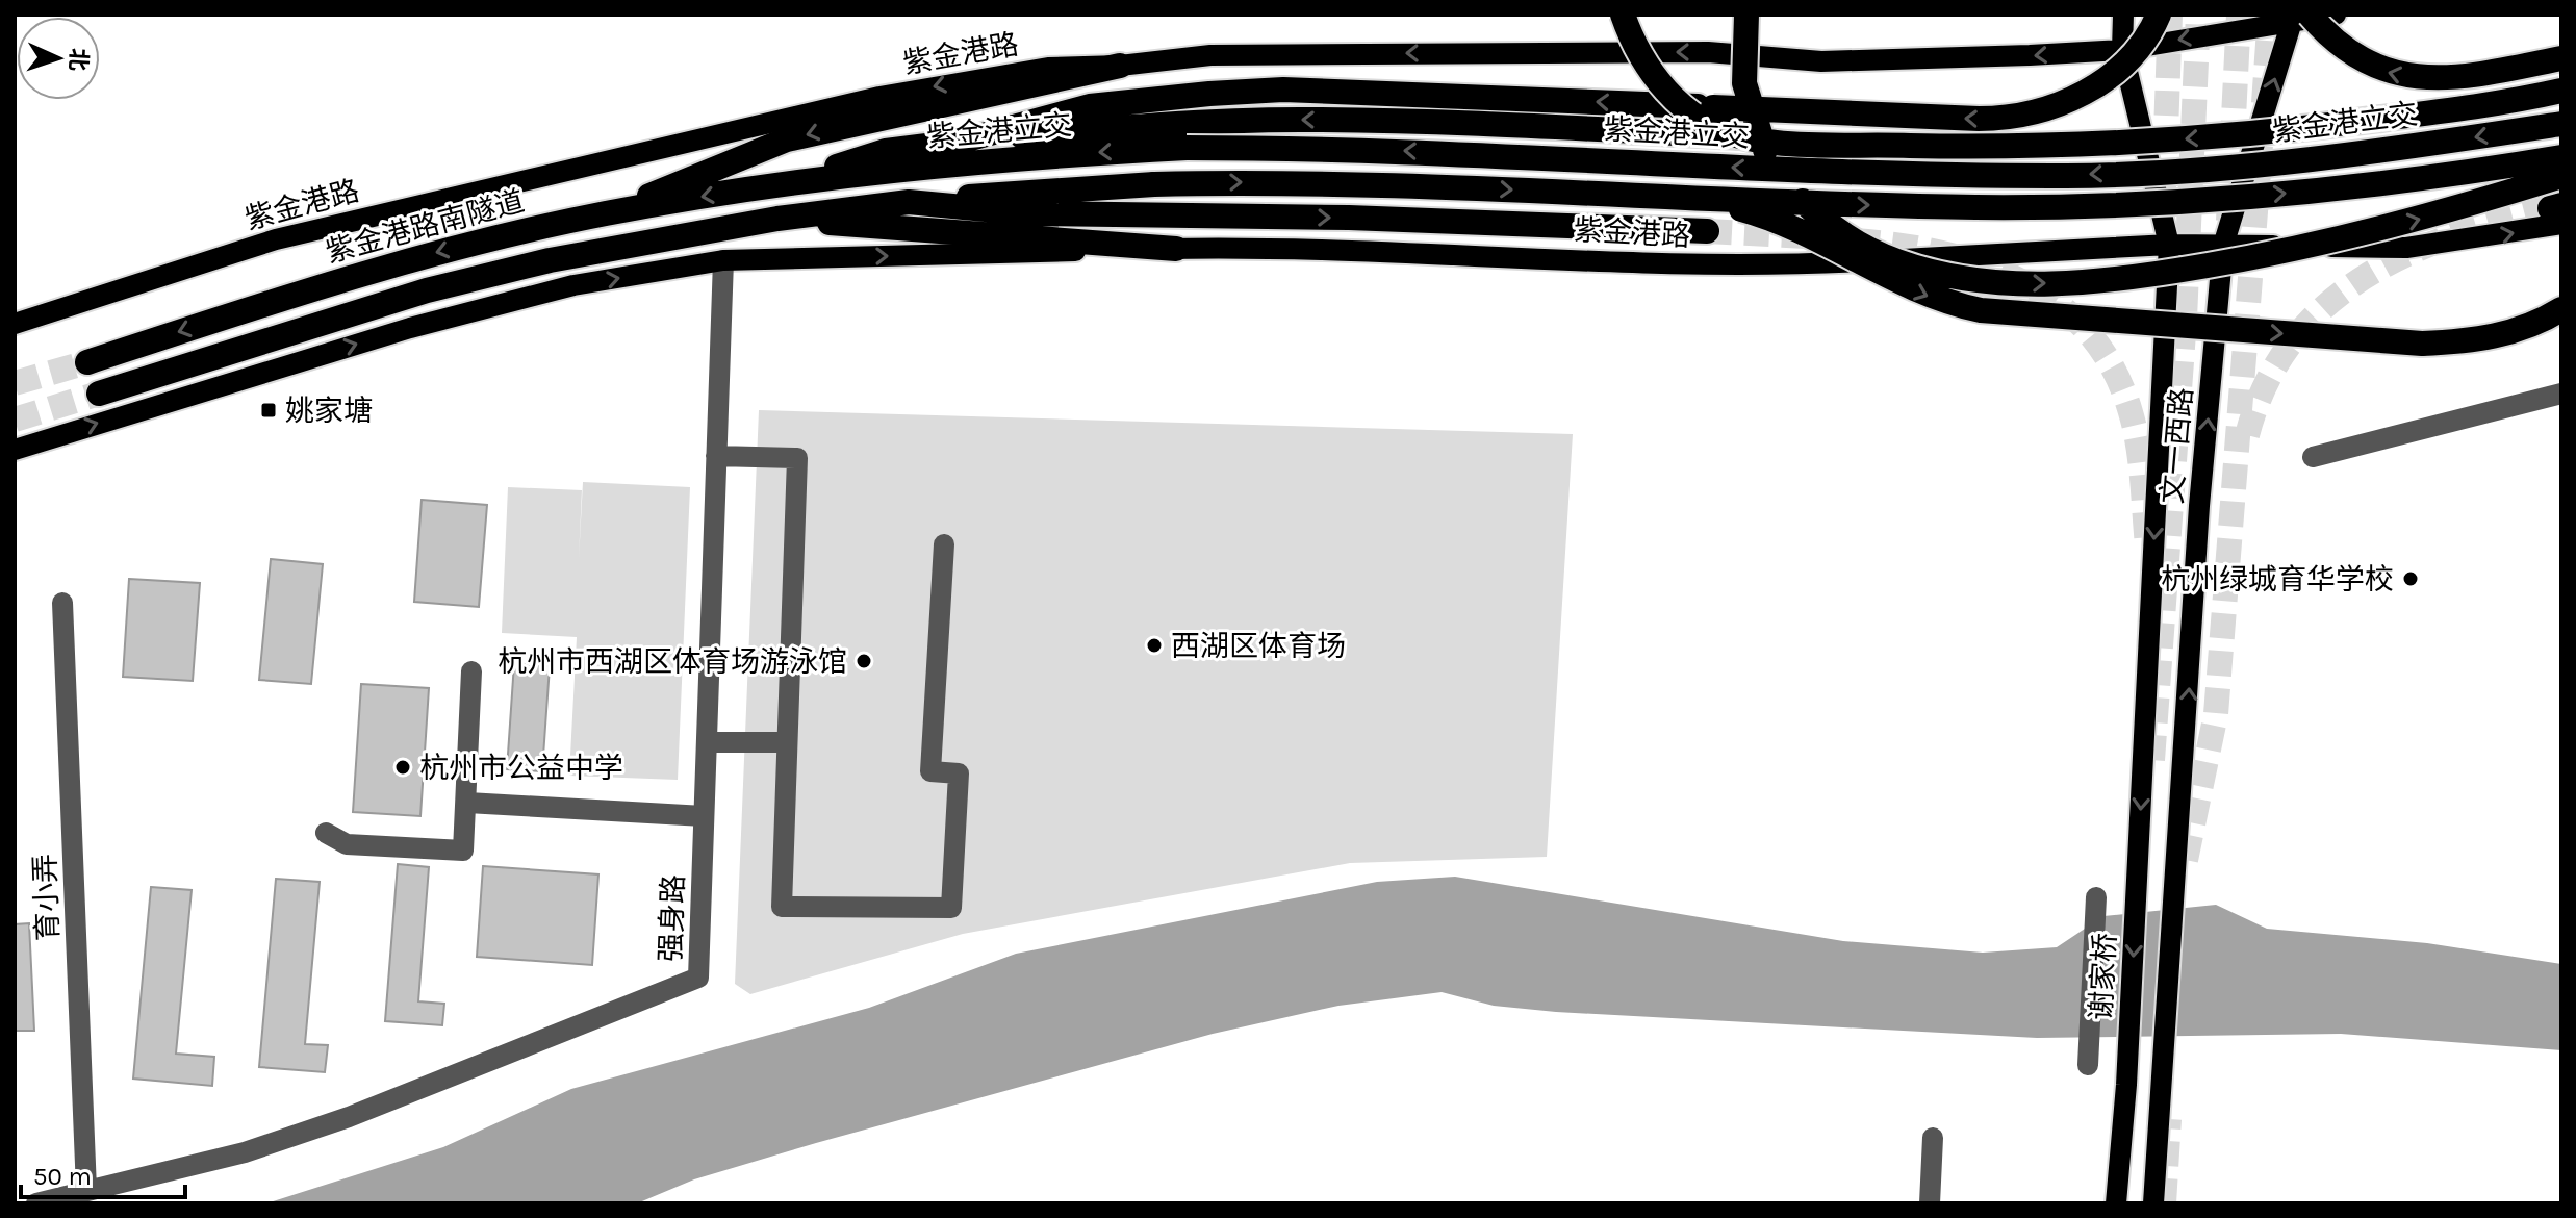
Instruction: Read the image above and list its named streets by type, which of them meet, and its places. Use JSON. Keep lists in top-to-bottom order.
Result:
{
  "streets": {
    "highway": ["紫金港立交", "紫金港路南隧道"],
    "main road": ["紫金港路", "文一西路", "谢家桥"],
    "street": ["育小弄", "强身路"]
  },
  "crossings": [
    ["紫金港路", "文一西路"],
    ["紫金港路", "强身路"],
    ["紫金港立交", "紫金港路南隧道"],
    ["文一西路", "谢家桥"],
    ["育小弄", "强身路"]
  ],
  "one_way": ["谢家桥"],
  "places": {
    "transit": ["姚家塘"],
    "other": [
      "杭州绿城育华学校",
      "西湖区体育场",
      "杭州市西湖区体育场游泳馆",
      "杭州市公益中学"
    ]
  },
  "scale_bar": "50 m",
  "north": "right"
}
